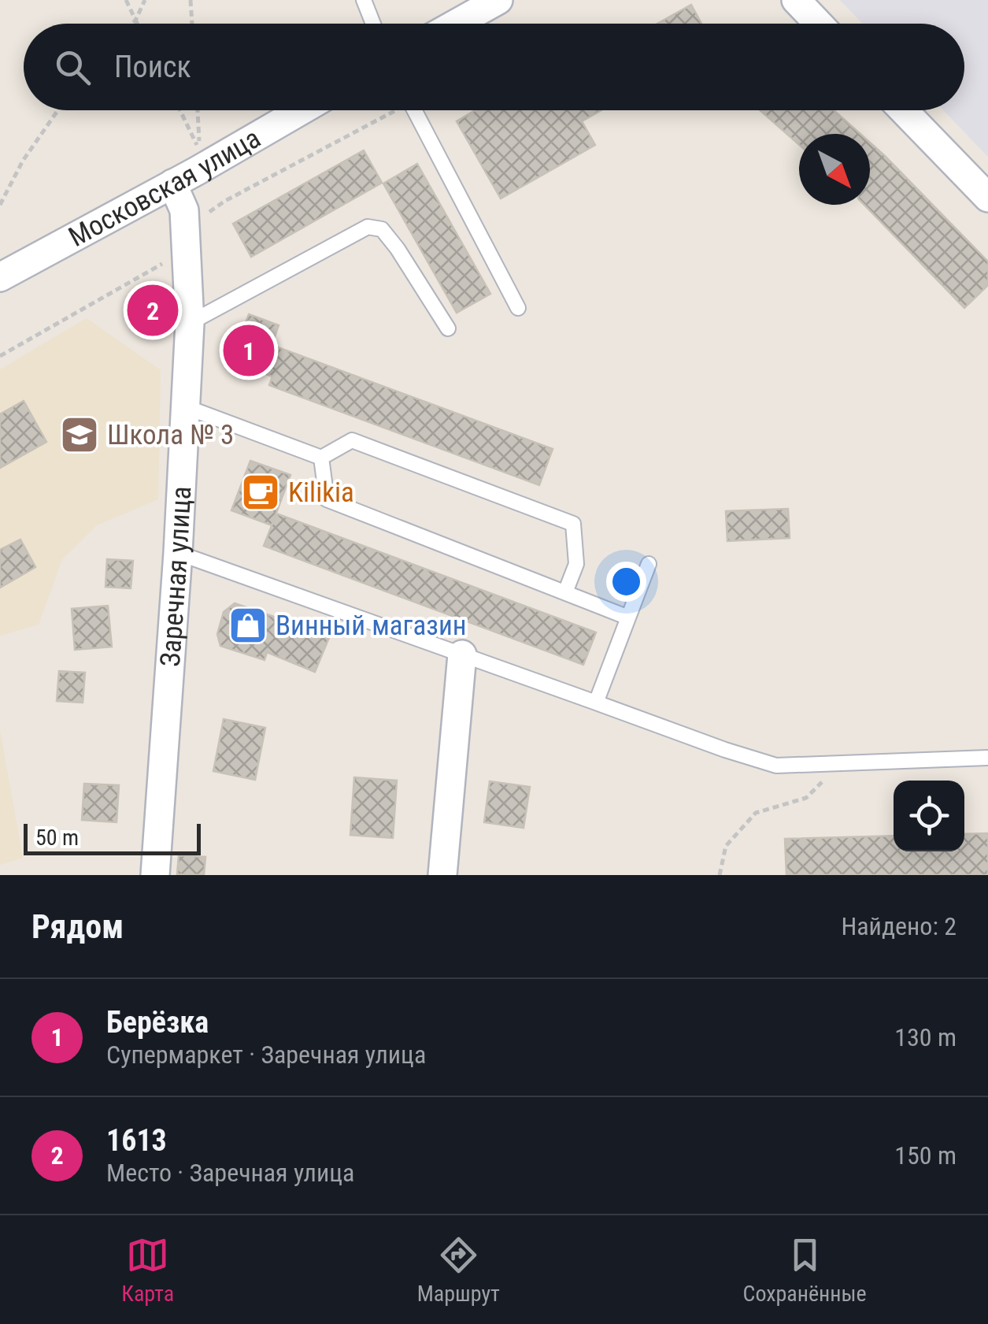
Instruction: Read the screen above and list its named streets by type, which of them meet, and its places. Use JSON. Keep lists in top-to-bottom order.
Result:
{
  "streets": {
    "street": ["Московская улица", "Заречная улица"]
  },
  "crossings": [
    ["Московская улица", "Заречная улица"]
  ],
  "places": {
    "school or university": ["Школа № 3"],
    "cafe": ["Kilikia"],
    "shop": ["Винный магазин"]
  },
  "scale_bar": "50 m",
  "north": "bottom right",
  "page": {
    "search": "Поиск",
    "pins": ["2", "1"],
    "scale": "50 m",
    "heading": ["Рядом", "Найдено: 2"],
    "list": [
      {
        "mark": "1",
        "name": "Берёзка",
        "note": "Супермаркет · Заречная улица",
        "value": "130 m"
      },
      {
        "mark": "2",
        "name": "1613",
        "note": "Место · Заречная улица",
        "value": "150 m"
      }
    ],
    "nav": ["Карта", "Маршрут", "Сохранённые"]
  }
}
